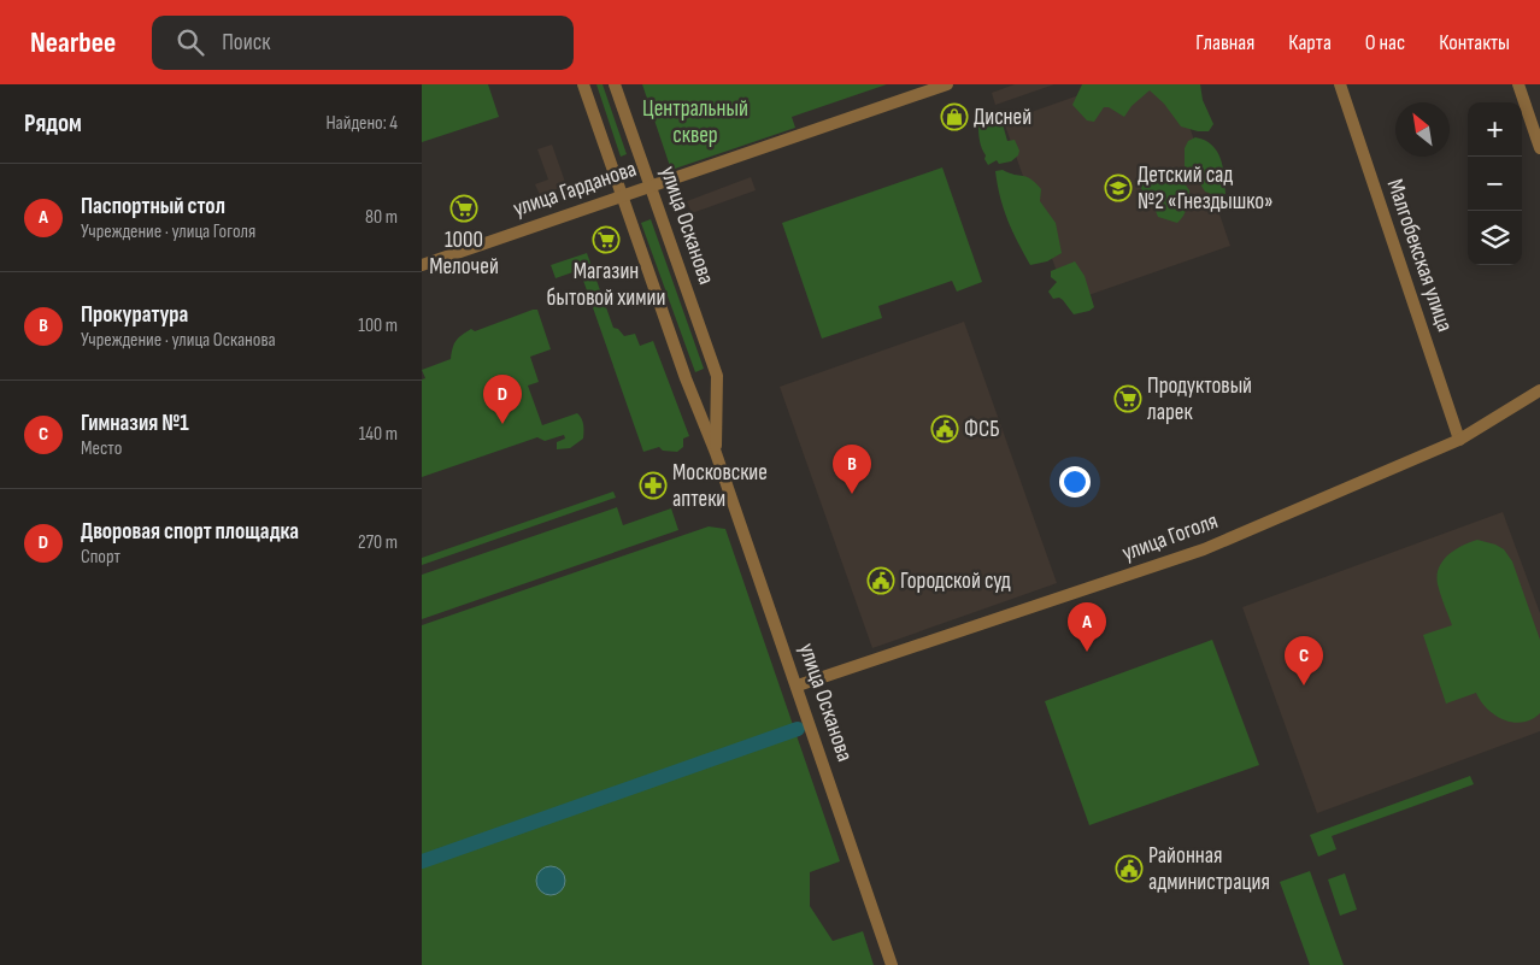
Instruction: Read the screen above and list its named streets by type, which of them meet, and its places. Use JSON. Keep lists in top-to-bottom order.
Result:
{
  "streets": {
    "street": [
      "улица Гарданова",
      "улица Осканова",
      "Малгобекская улица",
      "улица Гоголя"
    ]
  },
  "crossings": [
    ["улица Гарданова", "улица Осканова"],
    ["улица Осканова", "улица Гоголя"],
    ["Малгобекская улица", "улица Гоголя"]
  ],
  "parks": ["Центральный сквер"],
  "places": {
    "shop": ["Дисней"],
    "school or university": ["Детский сад №2 «Гнездышко»"],
    "supermarket": ["1000 Мелочей", "Магазин бытовой химии", "Продуктовый ларек"],
    "public building": ["ФСБ", "Городской суд", "Районная администрация"],
    "pharmacy": ["Московские аптеки"]
  },
  "north": "top left",
  "page": {
    "header": "Nearbee",
    "search": "Поиск",
    "nav": [
      "Главная",
      "Карта",
      "О нас",
      "Контакты"
    ],
    "heading": ["Рядом", "Найдено: 4"],
    "map_buttons": ["+", "−"],
    "list": [
      {
        "mark": "A",
        "name": "Паспортный стол",
        "note": "Учреждение · улица Гоголя",
        "value": "80 m"
      },
      {
        "mark": "B",
        "name": "Прокуратура",
        "note": "Учреждение · улица Осканова",
        "value": "100 m"
      },
      {
        "mark": "C",
        "name": "Гимназия №1",
        "note": "Место",
        "value": "140 m"
      },
      {
        "mark": "D",
        "name": "Дворовая спорт площадка",
        "note": "Спорт",
        "value": "270 m"
      }
    ],
    "pins": [
      "D",
      "B",
      "A",
      "C"
    ]
  }
}
